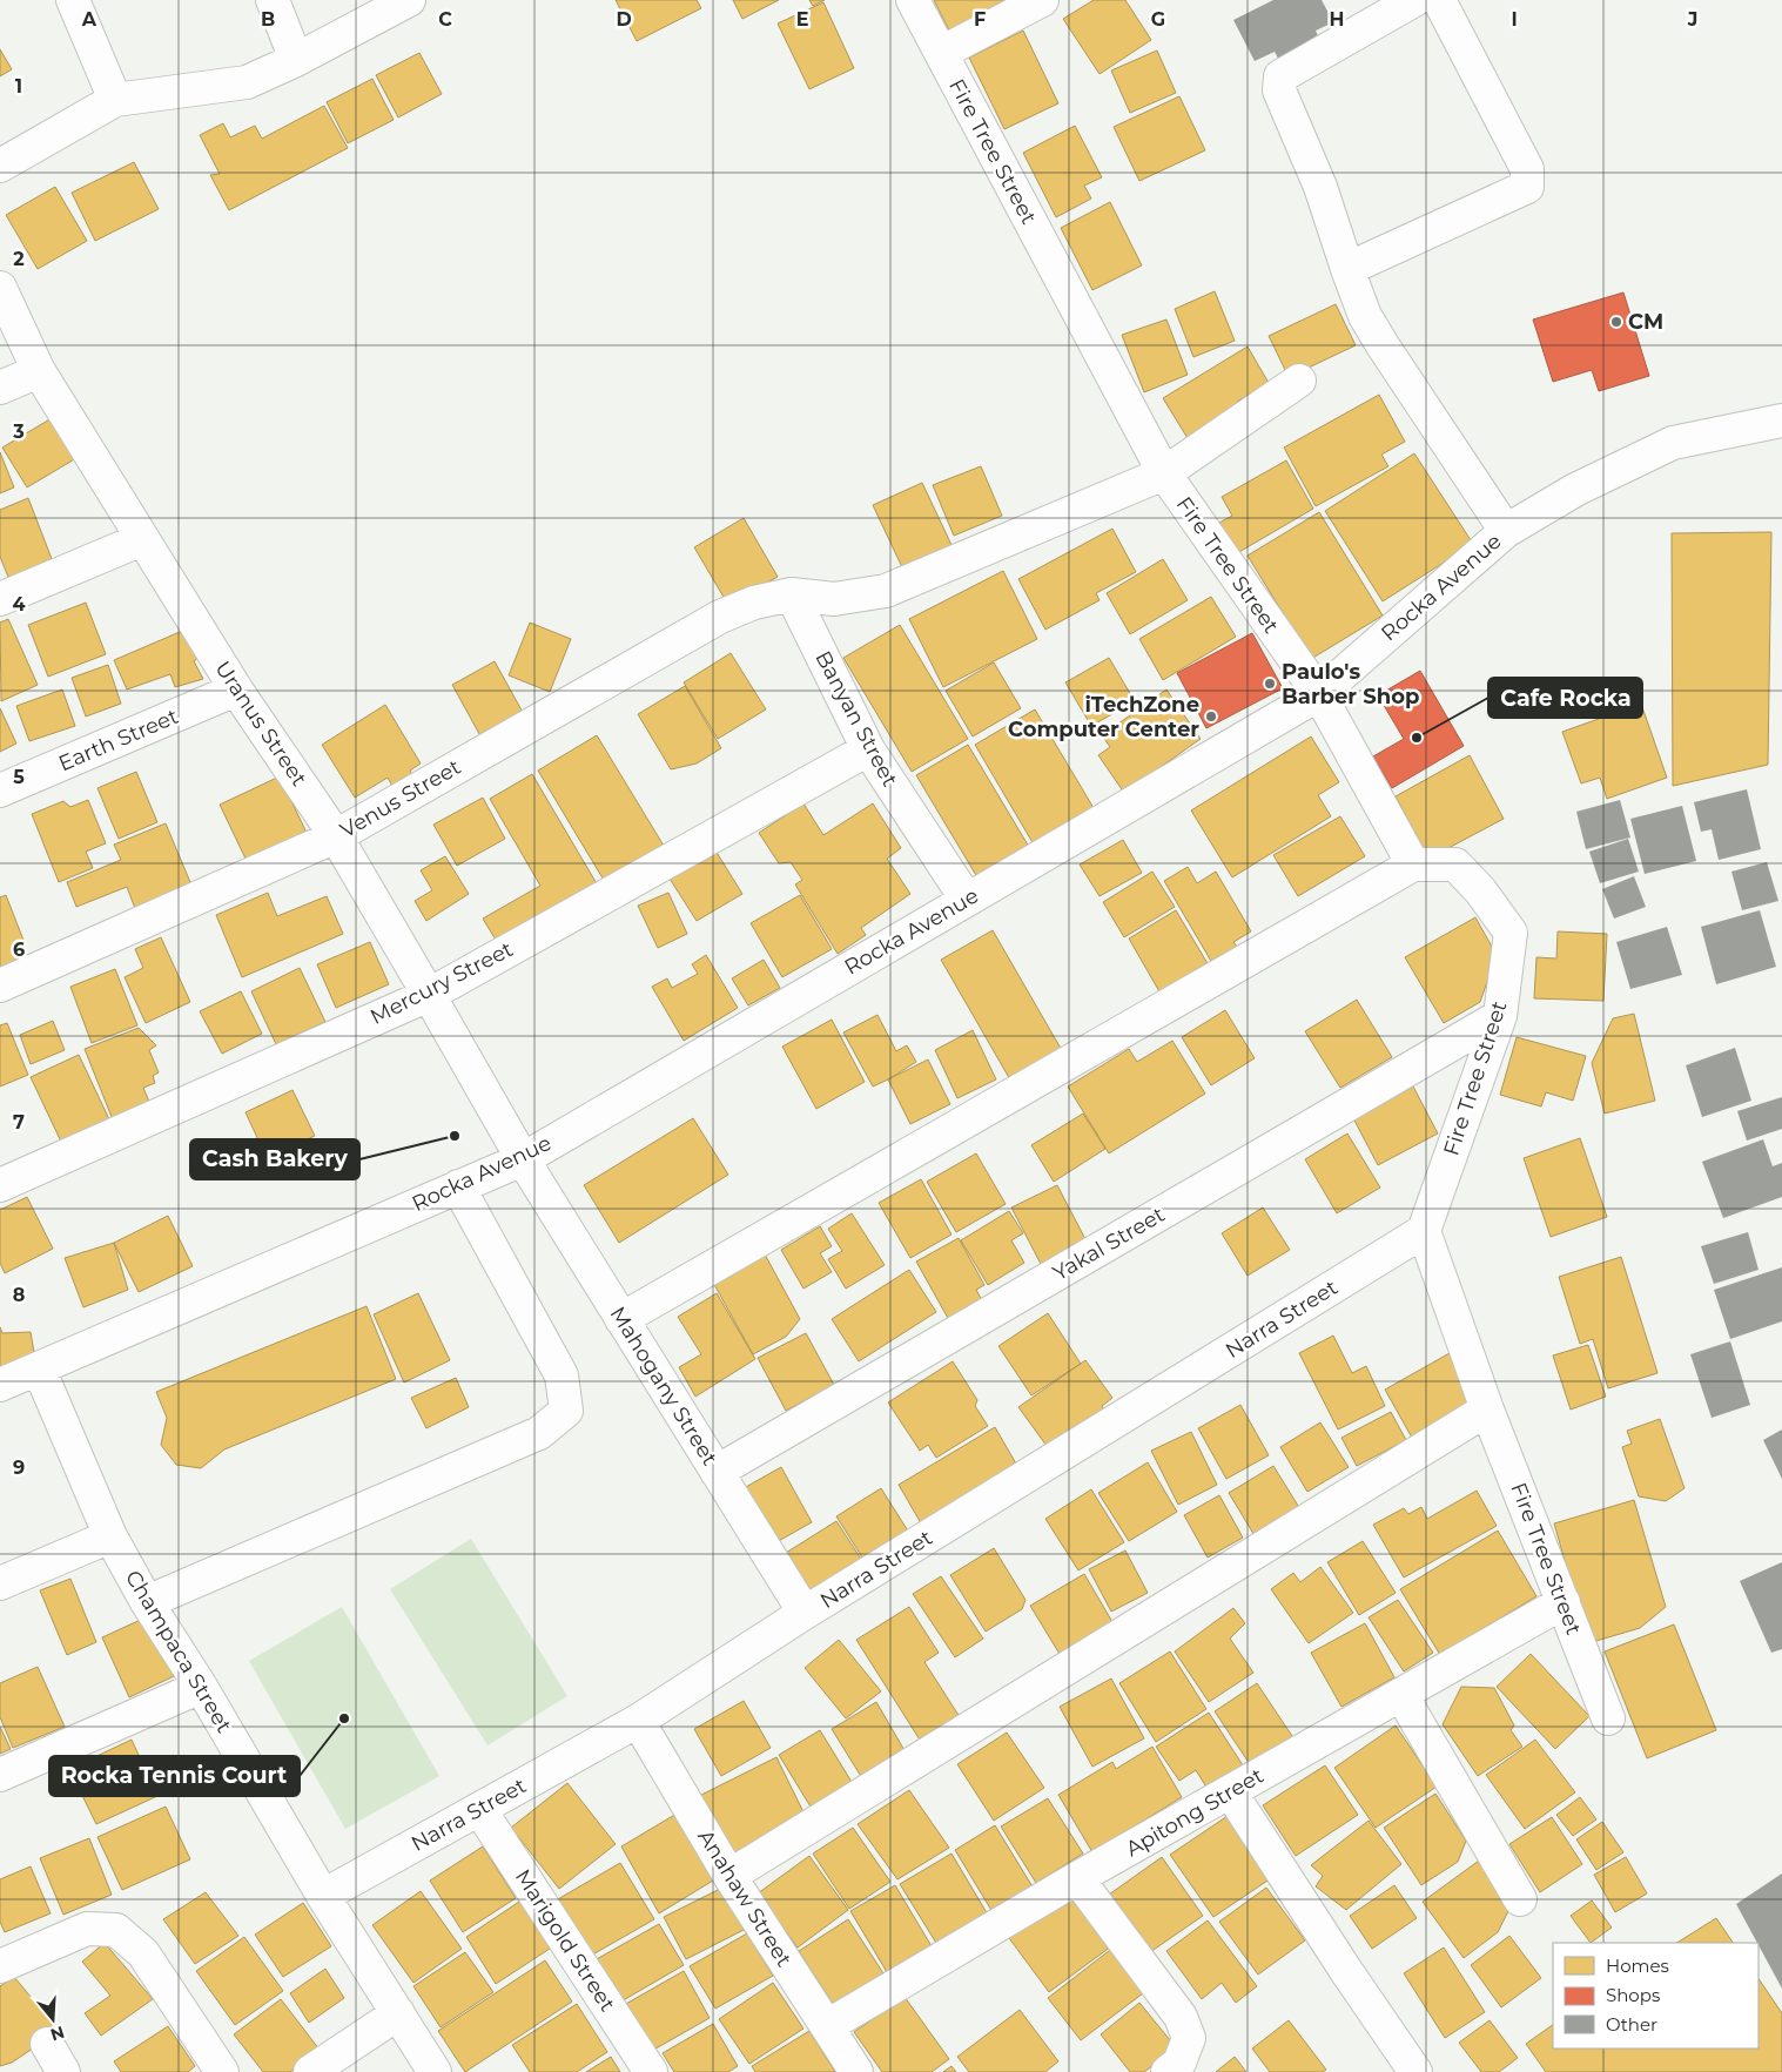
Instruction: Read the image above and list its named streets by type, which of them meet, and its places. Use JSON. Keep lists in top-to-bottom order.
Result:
{
  "streets": {
    "street": [
      "Fire Tree Street",
      "Rocka Avenue",
      "Banyan Street",
      "Uranus Street",
      "Earth Street",
      "Venus Street",
      "Mercury Street",
      "Yakal Street",
      "Narra Street",
      "Mahogany Street",
      "Champaca Street",
      "Apitong Street",
      "Anahaw Street",
      "Marigold Street"
    ]
  },
  "crossings": [
    ["Fire Tree Street", "Rocka Avenue"],
    ["Fire Tree Street", "Venus Street"],
    ["Fire Tree Street", "Yakal Street"],
    ["Fire Tree Street", "Narra Street"],
    ["Fire Tree Street", "Apitong Street"],
    ["Rocka Avenue", "Banyan Street"],
    ["Rocka Avenue", "Uranus Street"],
    ["Rocka Avenue", "Mahogany Street"],
    ["Rocka Avenue", "Champaca Street"],
    ["Banyan Street", "Venus Street"],
    ["Banyan Street", "Mercury Street"],
    ["Uranus Street", "Earth Street"],
    ["Uranus Street", "Venus Street"],
    ["Uranus Street", "Mercury Street"],
    ["Uranus Street", "Mahogany Street"],
    ["Yakal Street", "Mahogany Street"],
    ["Narra Street", "Mahogany Street"],
    ["Narra Street", "Champaca Street"],
    ["Narra Street", "Anahaw Street"],
    ["Narra Street", "Marigold Street"],
    ["Apitong Street", "Anahaw Street"]
  ],
  "places": [
    "CM",
    "Paulo's Barber Shop",
    "iTechZone Computer Center",
    "Cafe Rocka",
    "Cash Bakery",
    "Rocka Tennis Court"
  ],
  "legend": ["Homes", "Shops", "Other"],
  "north": "bottom",
  "grid": {
    "columns": [
      "A",
      "B",
      "C",
      "D",
      "E",
      "F",
      "G",
      "H",
      "I",
      "J"
    ],
    "rows": [
      "1",
      "2",
      "3",
      "4",
      "5",
      "6",
      "7",
      "8",
      "9"
    ]
  }
}
